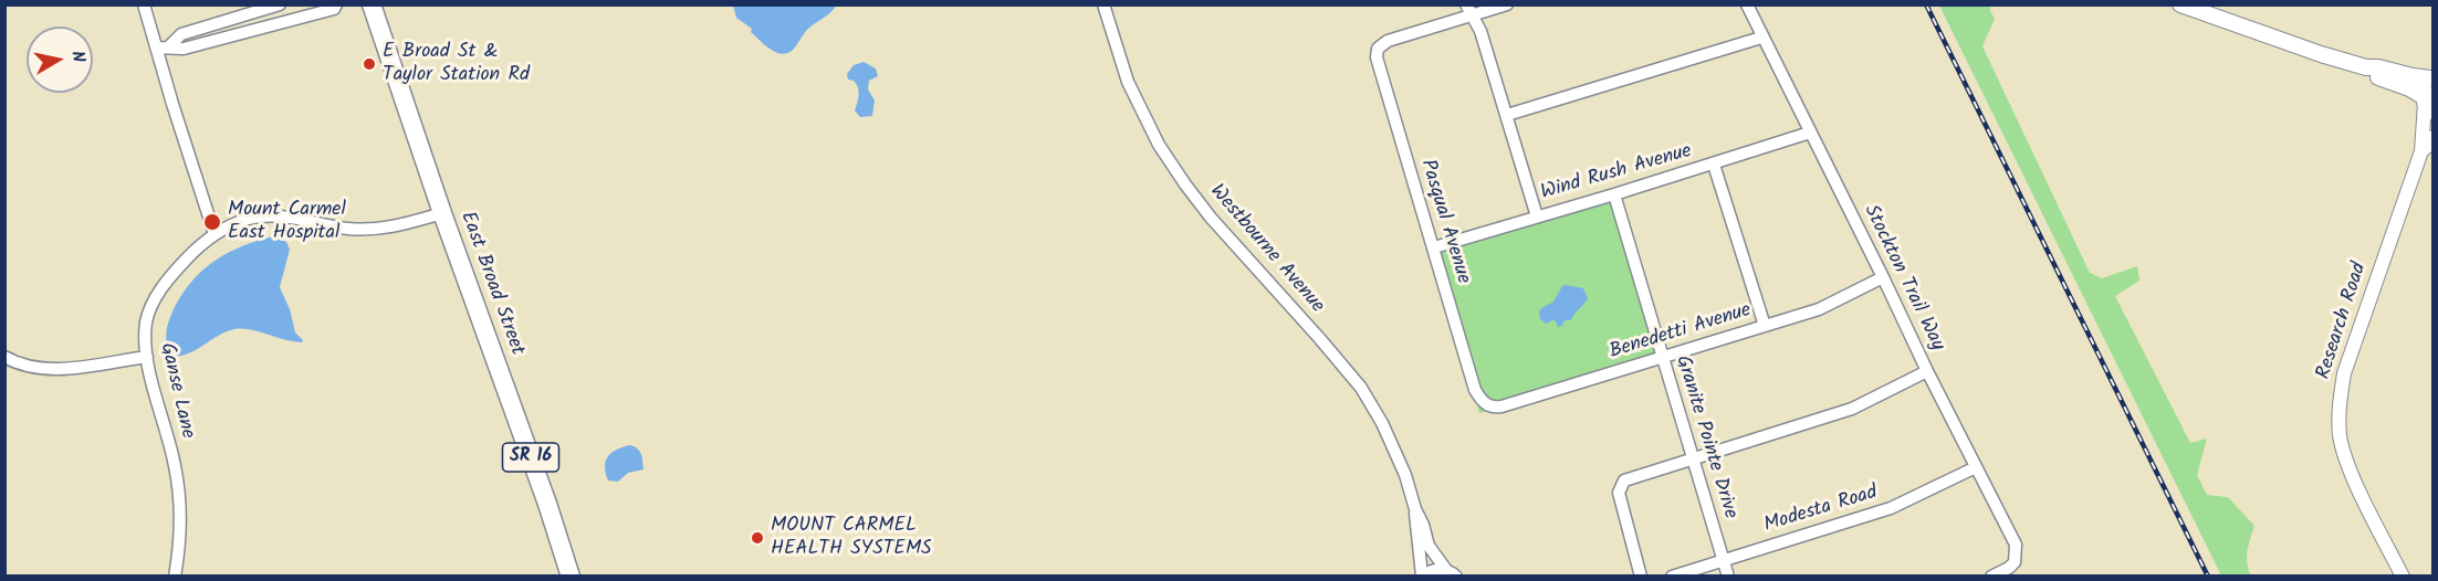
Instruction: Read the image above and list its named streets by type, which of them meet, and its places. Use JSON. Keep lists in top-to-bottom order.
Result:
{
  "streets": {
    "highway": ["East Broad Street", "SR 16"],
    "street": [
      "Wind Rush Avenue",
      "Pasqual Avenue",
      "Westbourne Avenue",
      "Stockton Trail Way",
      "Research Road",
      "Benedetti Avenue",
      "Ganse Lane",
      "Granite Pointe Drive",
      "Modesta Road"
    ]
  },
  "crossings": [
    ["Wind Rush Avenue", "Pasqual Avenue"],
    ["Wind Rush Avenue", "Stockton Trail Way"],
    ["Wind Rush Avenue", "Granite Pointe Drive"],
    ["Pasqual Avenue", "Benedetti Avenue"],
    ["Stockton Trail Way", "Benedetti Avenue"],
    ["Stockton Trail Way", "Modesta Road"],
    ["East Broad Street", "Ganse Lane"],
    ["Benedetti Avenue", "Granite Pointe Drive"],
    ["Granite Pointe Drive", "Modesta Road"]
  ],
  "places": ["E Broad St & Taylor Station Rd", "Mount Carmel East Hospital", "MOUNT CARMEL HEALTH SYSTEMS"],
  "north": "right"
}
